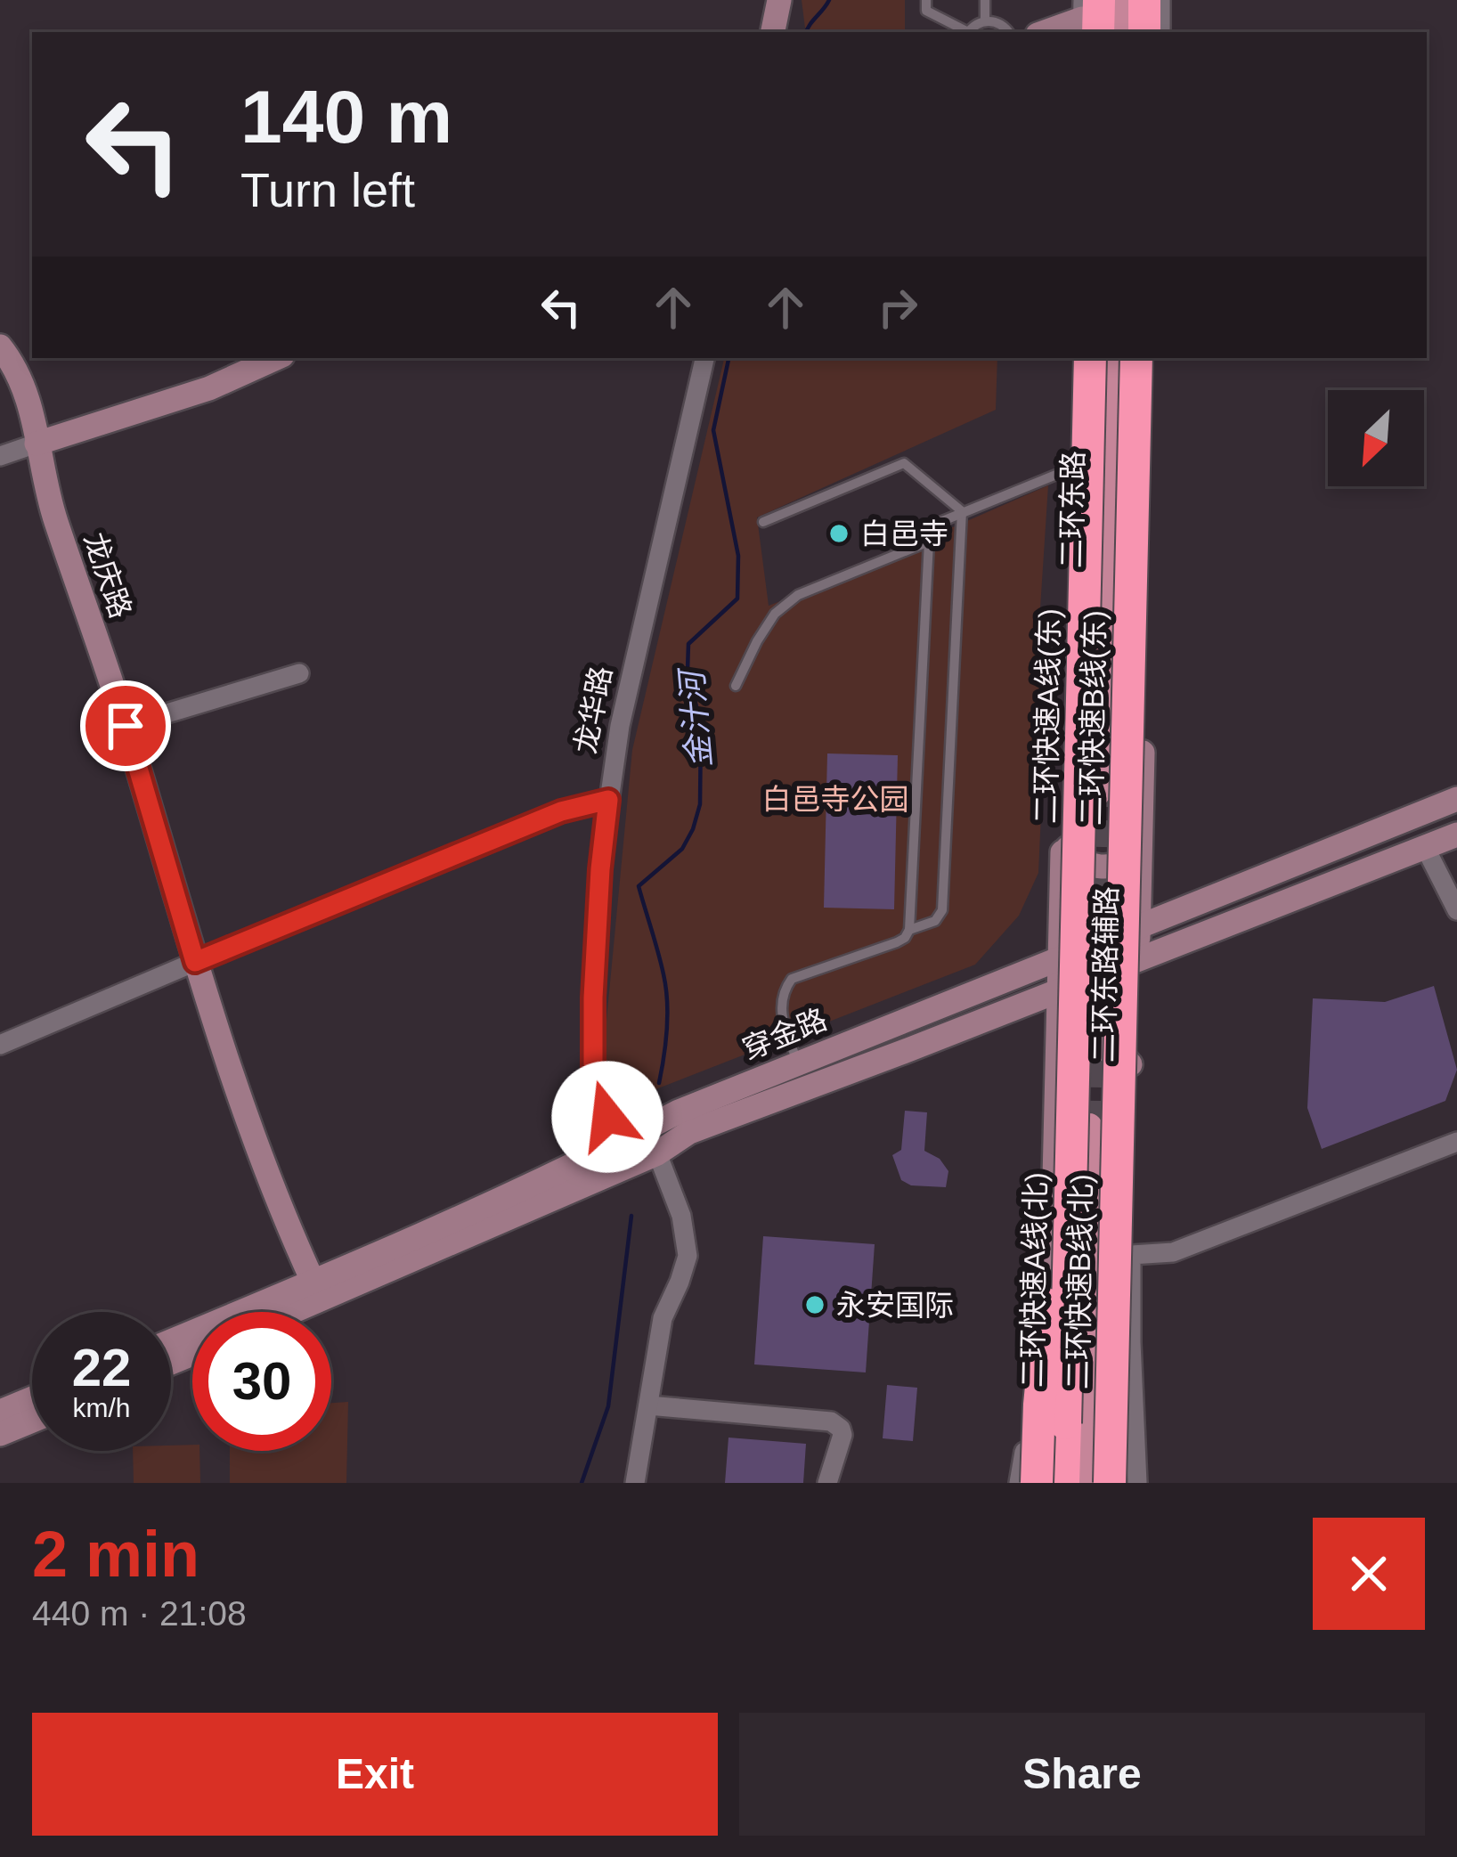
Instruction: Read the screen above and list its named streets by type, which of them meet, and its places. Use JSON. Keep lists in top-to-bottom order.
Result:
{
  "streets": {
    "highway": [
      "二环快速A线(东)",
      "二环快速B线(东)",
      "二环快速A线(北)",
      "二环快速B线(北)"
    ],
    "main road": ["二环东路"],
    "street": [
      "龙庆路",
      "龙华路",
      "二环东路辅路",
      "穿金路"
    ]
  },
  "crossings": [
    ["龙庆路", "穿金路"],
    ["龙华路", "穿金路"],
    ["二环快速A线(东)", "二环东路辅路"],
    ["二环快速A线(东)", "二环快速A线(北)"],
    ["二环快速B线(东)", "二环东路辅路"],
    ["二环快速B线(东)", "二环快速B线(北)"],
    ["二环东路辅路", "穿金路"],
    ["二环东路辅路", "二环快速A线(北)"],
    ["二环东路辅路", "二环快速B线(北)"]
  ],
  "water": ["金汁河"],
  "parks": ["白邑寺公园"],
  "places": ["白邑寺", "永安国际"],
  "north": "bottom left",
  "page": {
    "turn": ["140 m", "Turn left"],
    "speed": "22 km/h",
    "limit": "30",
    "heading": ["2 min", "440 m · 21:08"],
    "buttons": ["Exit", "Share"]
  }
}
